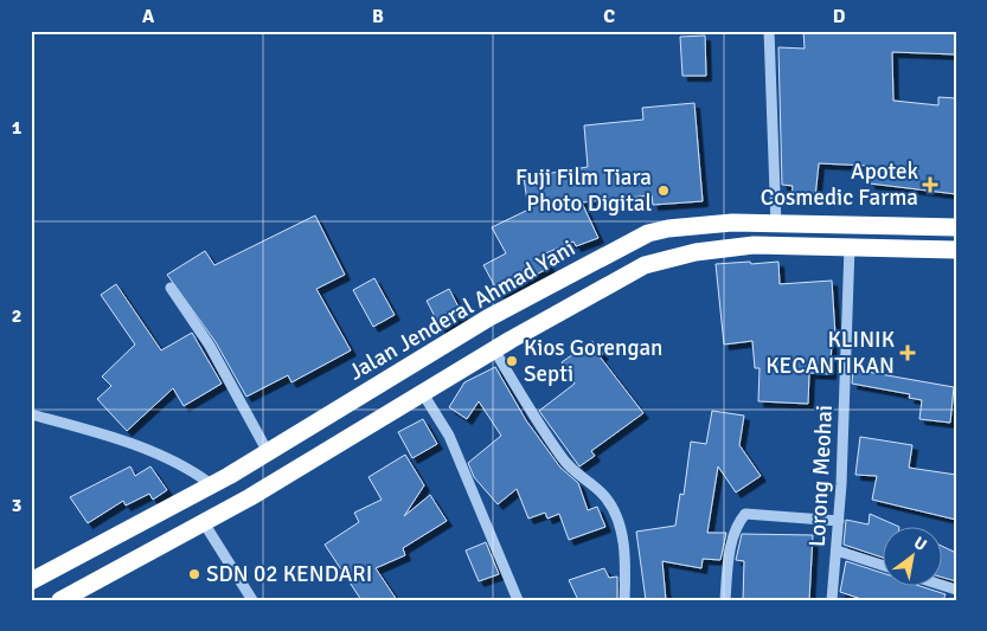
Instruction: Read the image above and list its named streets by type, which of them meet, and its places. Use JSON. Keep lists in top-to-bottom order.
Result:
{
  "streets": {
    "highway": ["Jalan Jenderal Ahmad Yani"],
    "street": ["Lorong Meohai"]
  },
  "places": {
    "health": ["Apotek Cosmedic Farma", "KLINIK KECANTIKAN"],
    "other": ["Fuji Film Tiara Photo Digital", "Kios Gorengan Septi", "SDN 02 KENDARI"]
  },
  "north": "top right",
  "grid": {
    "columns": [
      "A",
      "B",
      "C",
      "D"
    ],
    "rows": ["1", "2", "3"]
  }
}
